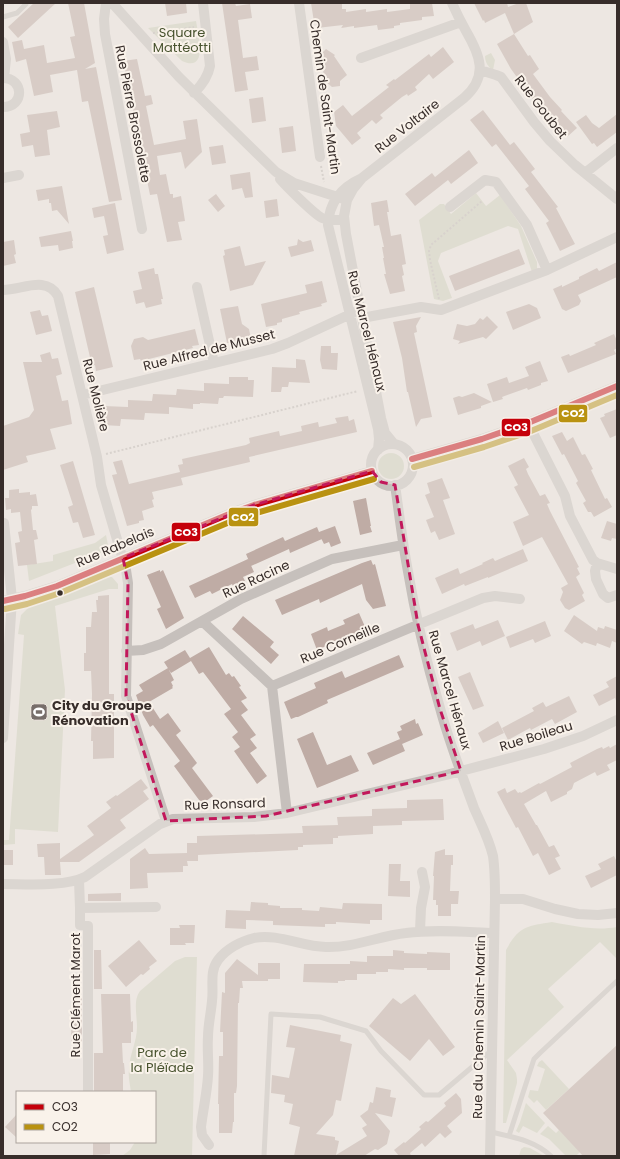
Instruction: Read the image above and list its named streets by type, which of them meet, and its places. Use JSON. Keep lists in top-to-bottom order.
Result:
{
  "streets": {
    "street": [
      "Chemin de Saint-Martin",
      "Rue Goubet",
      "Rue Pierre Brossolette",
      "Rue Voltaire",
      "Rue Marcel Hénaux",
      "Rue Alfred de Musset",
      "Rue Molière",
      "Rue Rabelais",
      "Rue Racine",
      "Rue Corneille",
      "Rue Boileau",
      "Rue Ronsard",
      "Rue Clément Marot",
      "Rue du Chemin Saint-Martin"
    ]
  },
  "crossings": [
    ["Rue Goubet", "Rue Voltaire"],
    ["Rue Voltaire", "Rue Marcel Hénaux"],
    ["Rue Marcel Hénaux", "Rue Alfred de Musset"],
    ["Rue Marcel Hénaux", "Rue Rabelais"],
    ["Rue Marcel Hénaux", "Rue Racine"],
    ["Rue Marcel Hénaux", "Rue Corneille"],
    ["Rue Marcel Hénaux", "Rue Boileau"],
    ["Rue Marcel Hénaux", "Rue Ronsard"],
    ["Rue Marcel Hénaux", "Rue du Chemin Saint-Martin"],
    ["Rue Alfred de Musset", "Rue Molière"],
    ["Rue Molière", "Rue Rabelais"],
    ["Rue Molière", "Rue Racine"],
    ["Rue Molière", "Rue Ronsard"],
    ["Rue Boileau", "Rue Ronsard"],
    ["Rue Ronsard", "Rue Clément Marot"]
  ],
  "parks": ["Square Mattéotti", "Parc de la Pléïade"],
  "places": {
    "sports": ["City du Groupe Rénovation"]
  },
  "lines": ["transit line CO3", "transit line CO2"],
  "legend": ["CO3", "CO2"]
}
